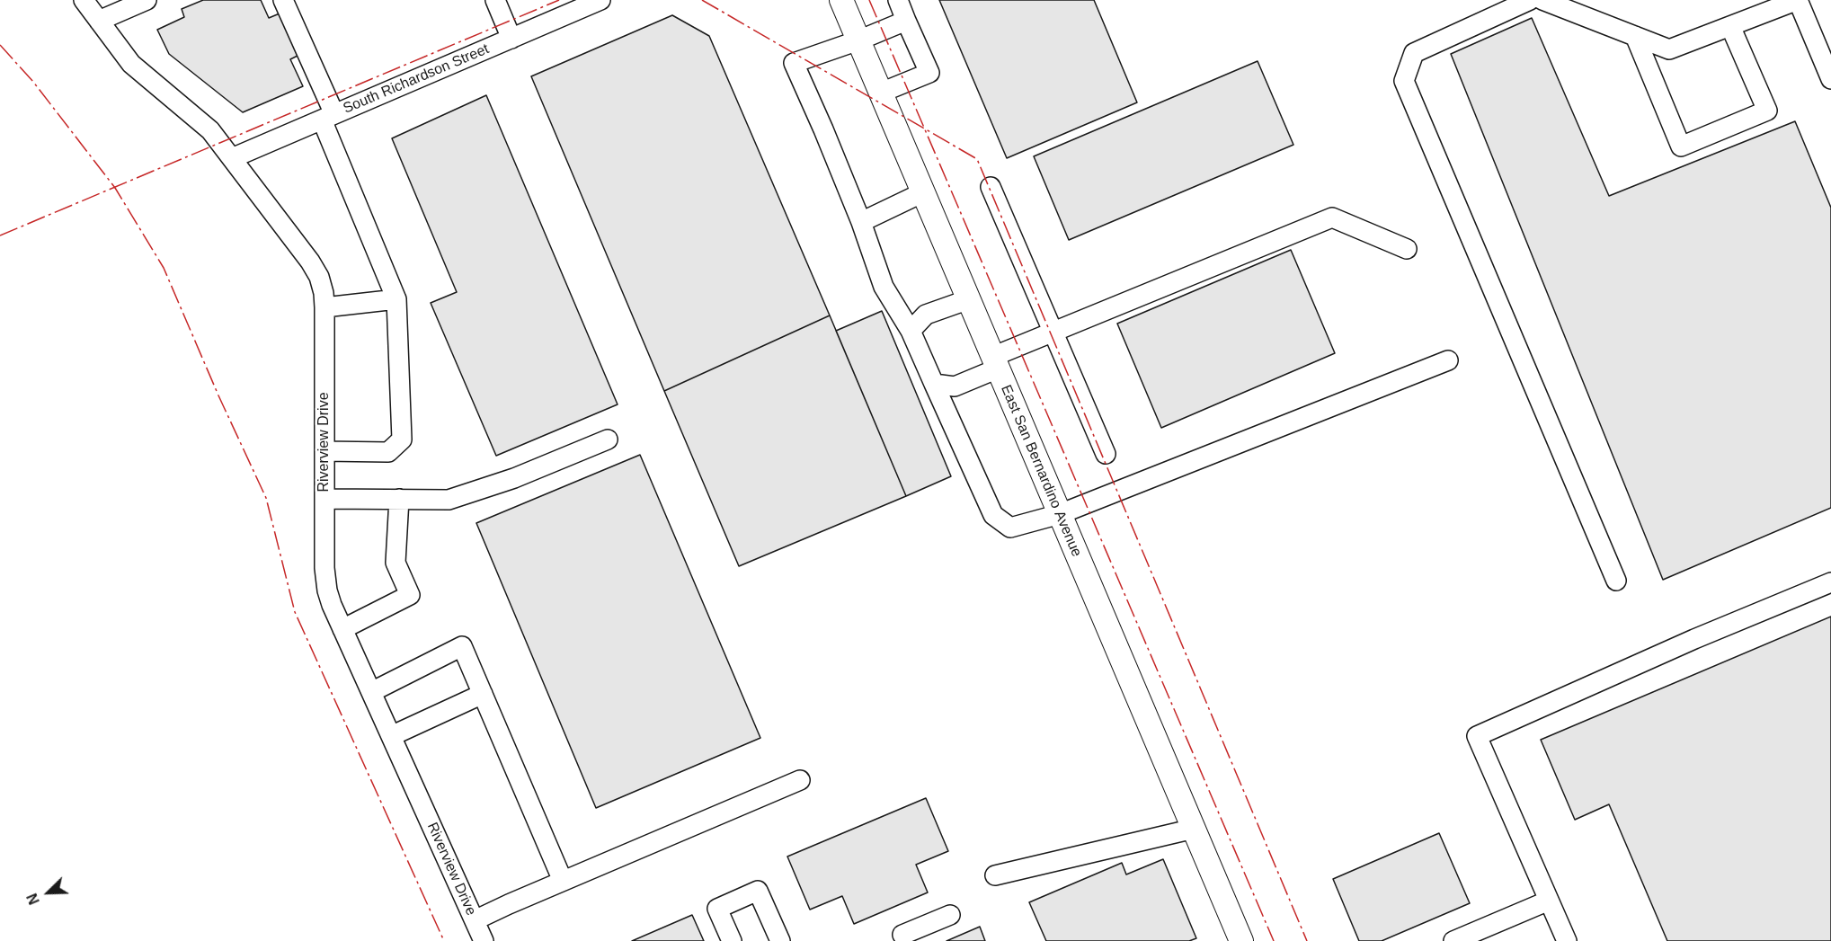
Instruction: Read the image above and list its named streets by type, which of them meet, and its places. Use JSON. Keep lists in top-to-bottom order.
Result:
{
  "streets": {
    "main road": ["East San Bernardino Avenue"],
    "street": ["South Richardson Street", "Riverview Drive"]
  },
  "crossings": [
    ["South Richardson Street", "Riverview Drive"]
  ],
  "north": "bottom left"
}
